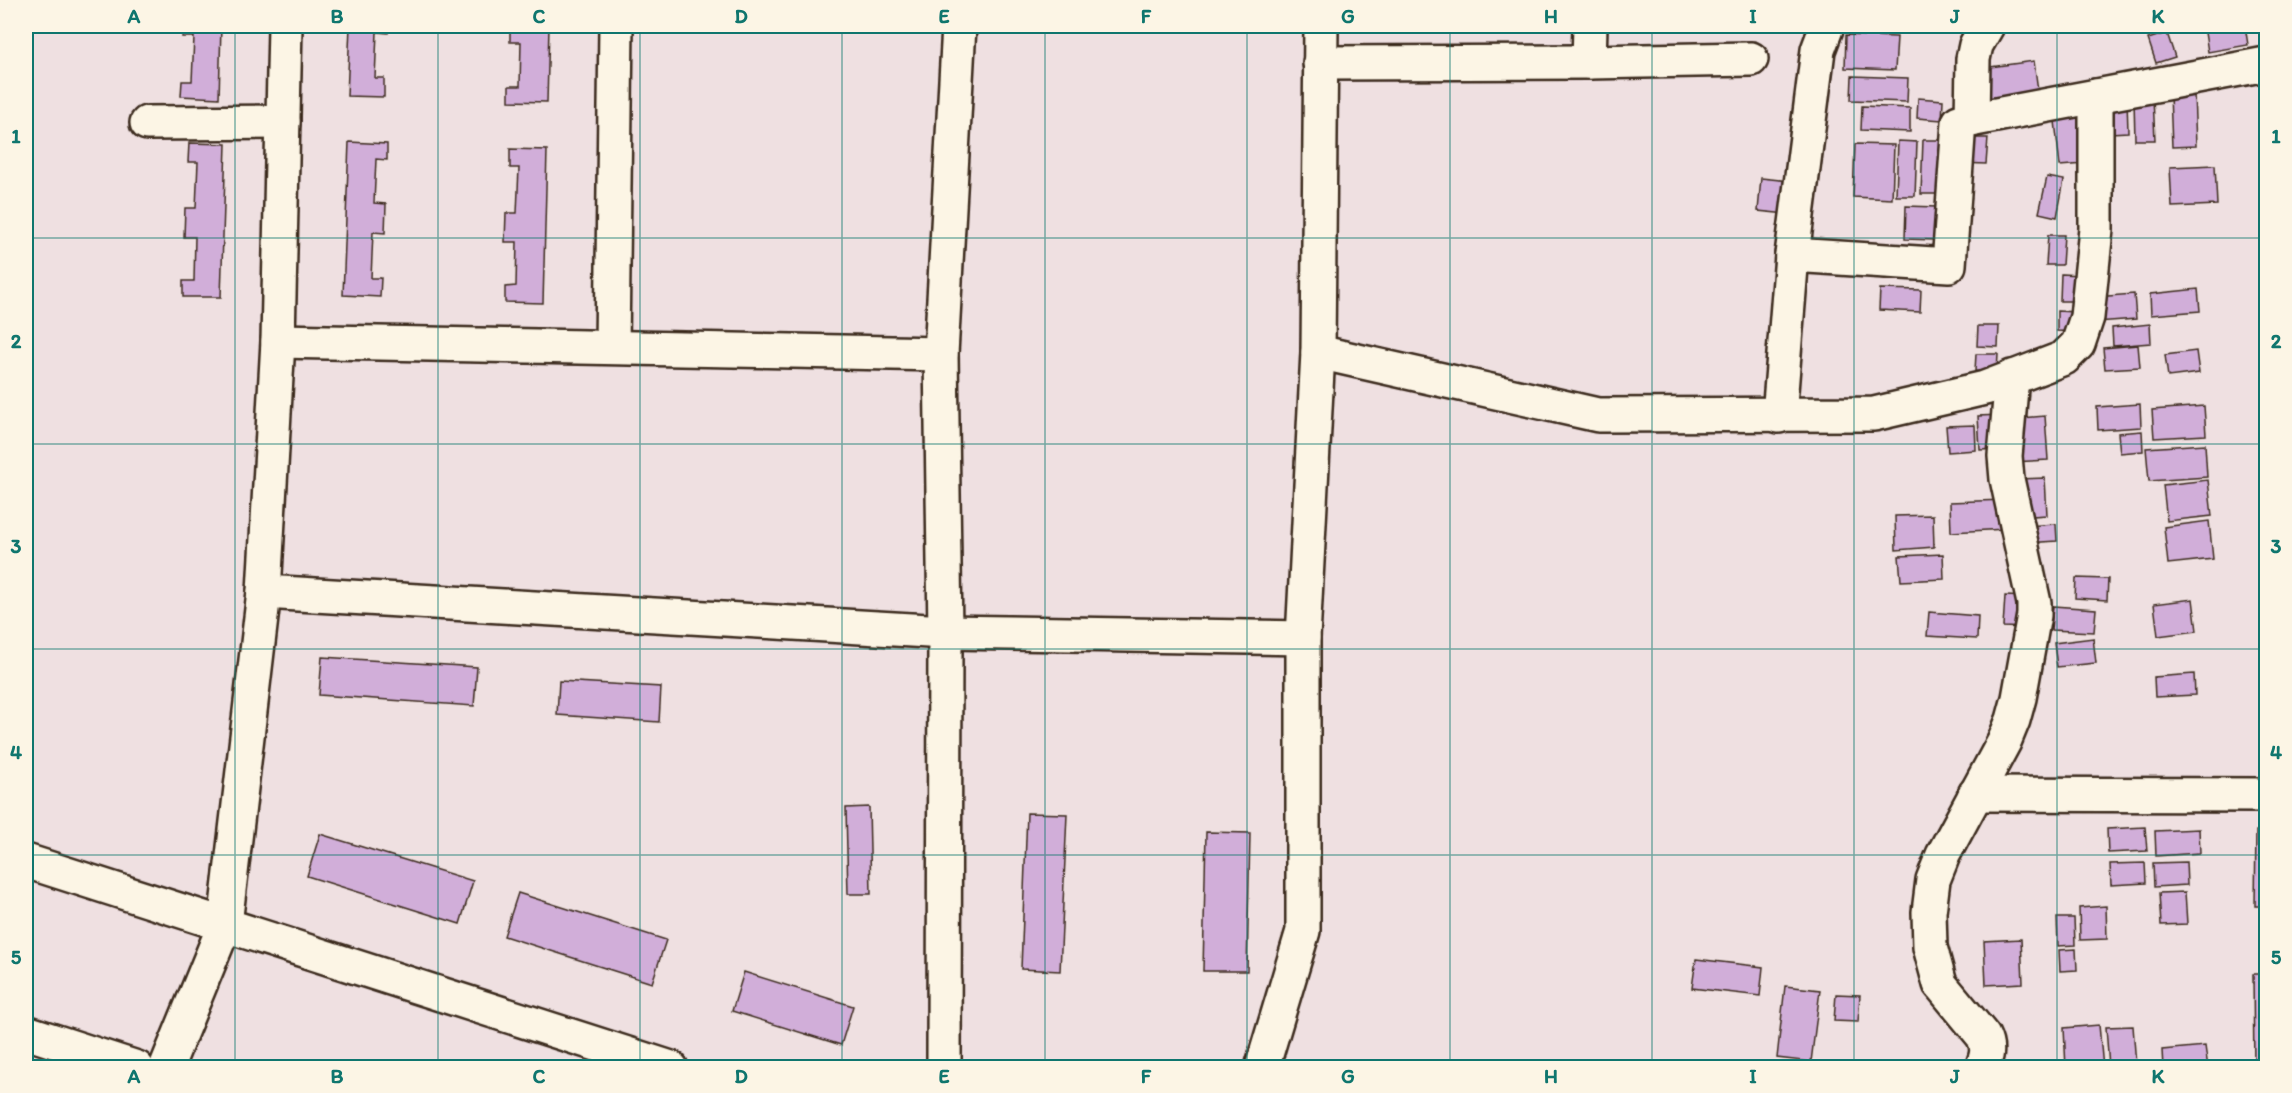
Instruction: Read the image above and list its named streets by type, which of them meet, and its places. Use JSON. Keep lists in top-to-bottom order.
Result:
{
  "grid": {
    "columns": [
      "A",
      "B",
      "C",
      "D",
      "E",
      "F",
      "G",
      "H",
      "I",
      "J",
      "K"
    ],
    "rows": [
      "1",
      "2",
      "3",
      "4",
      "5"
    ]
  }
}
